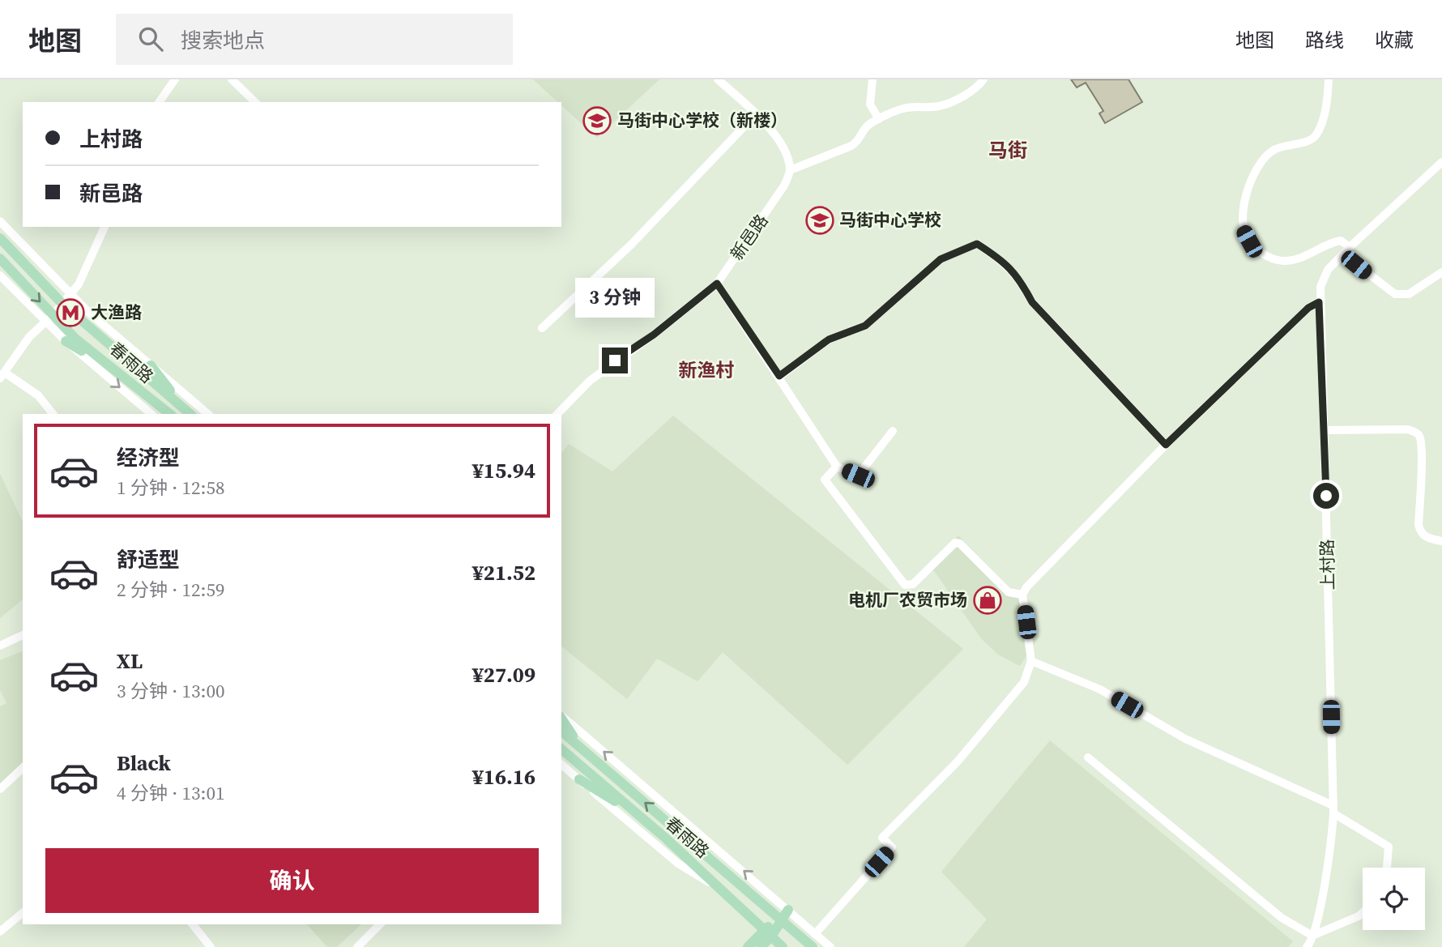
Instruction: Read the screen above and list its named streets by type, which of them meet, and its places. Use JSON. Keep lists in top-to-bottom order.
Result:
{
  "streets": {
    "main road": ["春雨路"],
    "street": ["新邑路", "上村路"]
  },
  "districts": ["马街", "新渔村"],
  "places": {
    "school or university": ["马街中心学校（新楼）", "马街中心学校"],
    "metro station": ["大渔路"],
    "shop": ["电机厂农贸市场"]
  },
  "page": {
    "header": "地图",
    "search": "搜索地点",
    "nav": ["地图", "路线", "收藏"],
    "banner": ["上村路", "新邑路"],
    "bubble": "3 分钟",
    "list": [
      {
        "name": "经济型",
        "note": "1 分钟 · 12:58",
        "value": "¥15.94"
      },
      {
        "name": "舒适型",
        "note": "2 分钟 · 12:59",
        "value": "¥21.52"
      },
      {
        "name": "XL",
        "note": "3 分钟 · 13:00",
        "value": "¥27.09"
      },
      {
        "name": "Black",
        "note": "4 分钟 · 13:01",
        "value": "¥16.16"
      }
    ],
    "buttons": "确认"
  }
}
